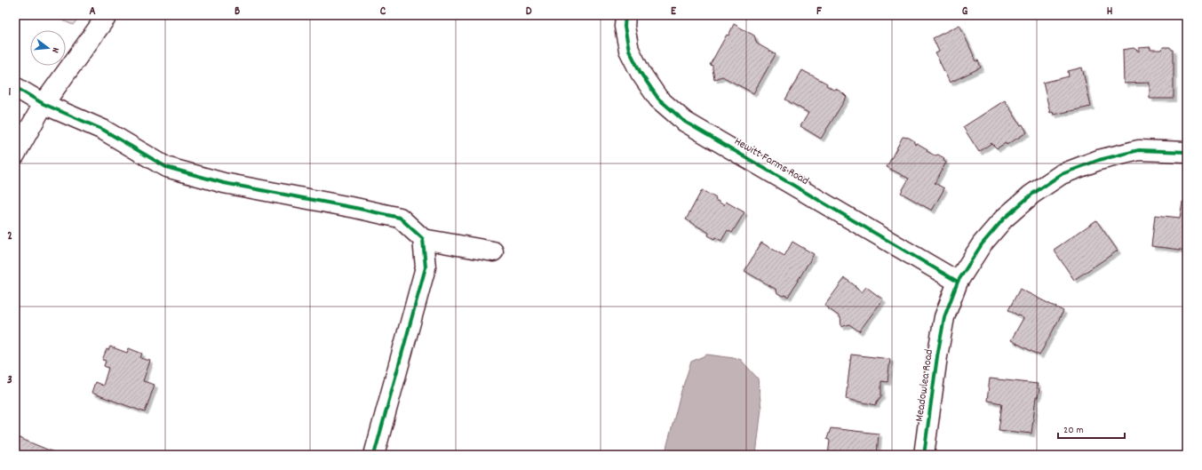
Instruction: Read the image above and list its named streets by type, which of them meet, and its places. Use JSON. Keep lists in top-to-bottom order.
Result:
{
  "streets": {
    "street": ["Hewitt Farms Road", "Meadowlea Road"]
  },
  "crossings": [
    ["Hewitt Farms Road", "Meadowlea Road"]
  ],
  "scale_bar": "20 m",
  "north": "right",
  "grid": {
    "columns": [
      "A",
      "B",
      "C",
      "D",
      "E",
      "F",
      "G",
      "H"
    ],
    "rows": ["1", "2", "3"]
  }
}
